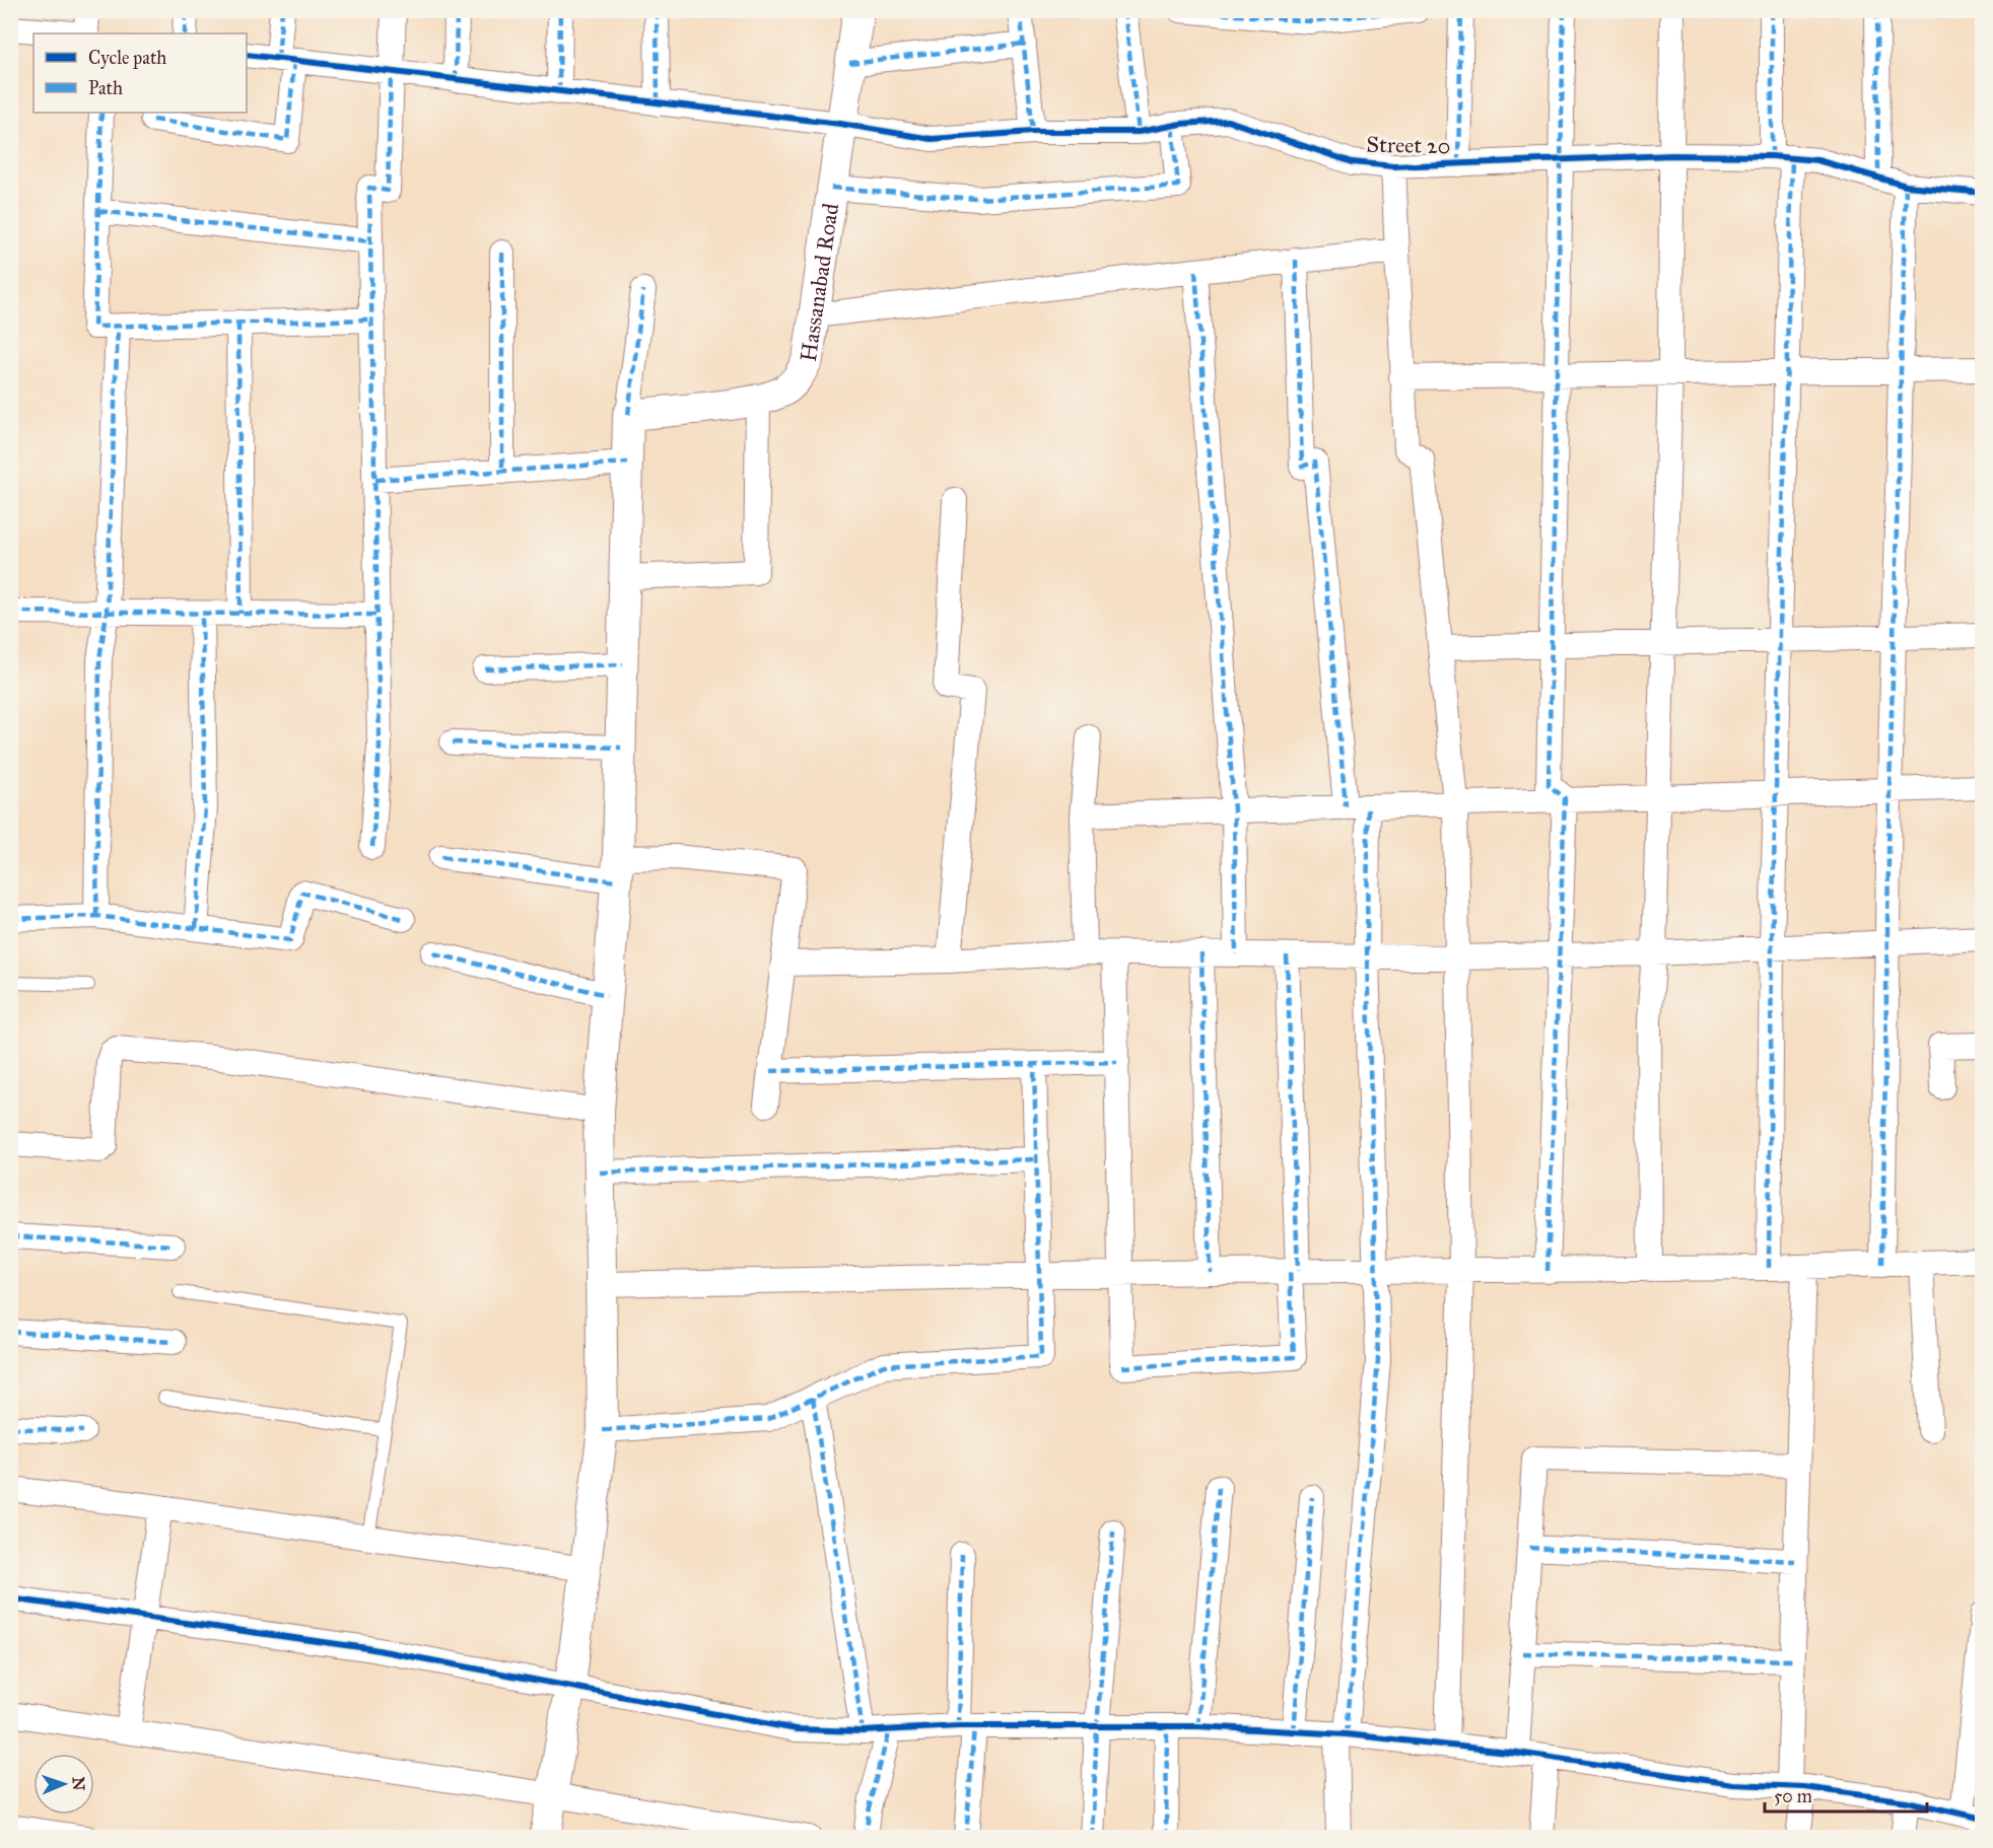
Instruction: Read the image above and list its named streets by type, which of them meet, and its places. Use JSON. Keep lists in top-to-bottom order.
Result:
{
  "streets": {
    "street": ["Street 20", "Hassanabad Road"]
  },
  "crossings": [
    ["Street 20", "Hassanabad Road"]
  ],
  "legend": ["Cycle path", "Path"],
  "scale_bar": "50 m",
  "north": "right"
}
